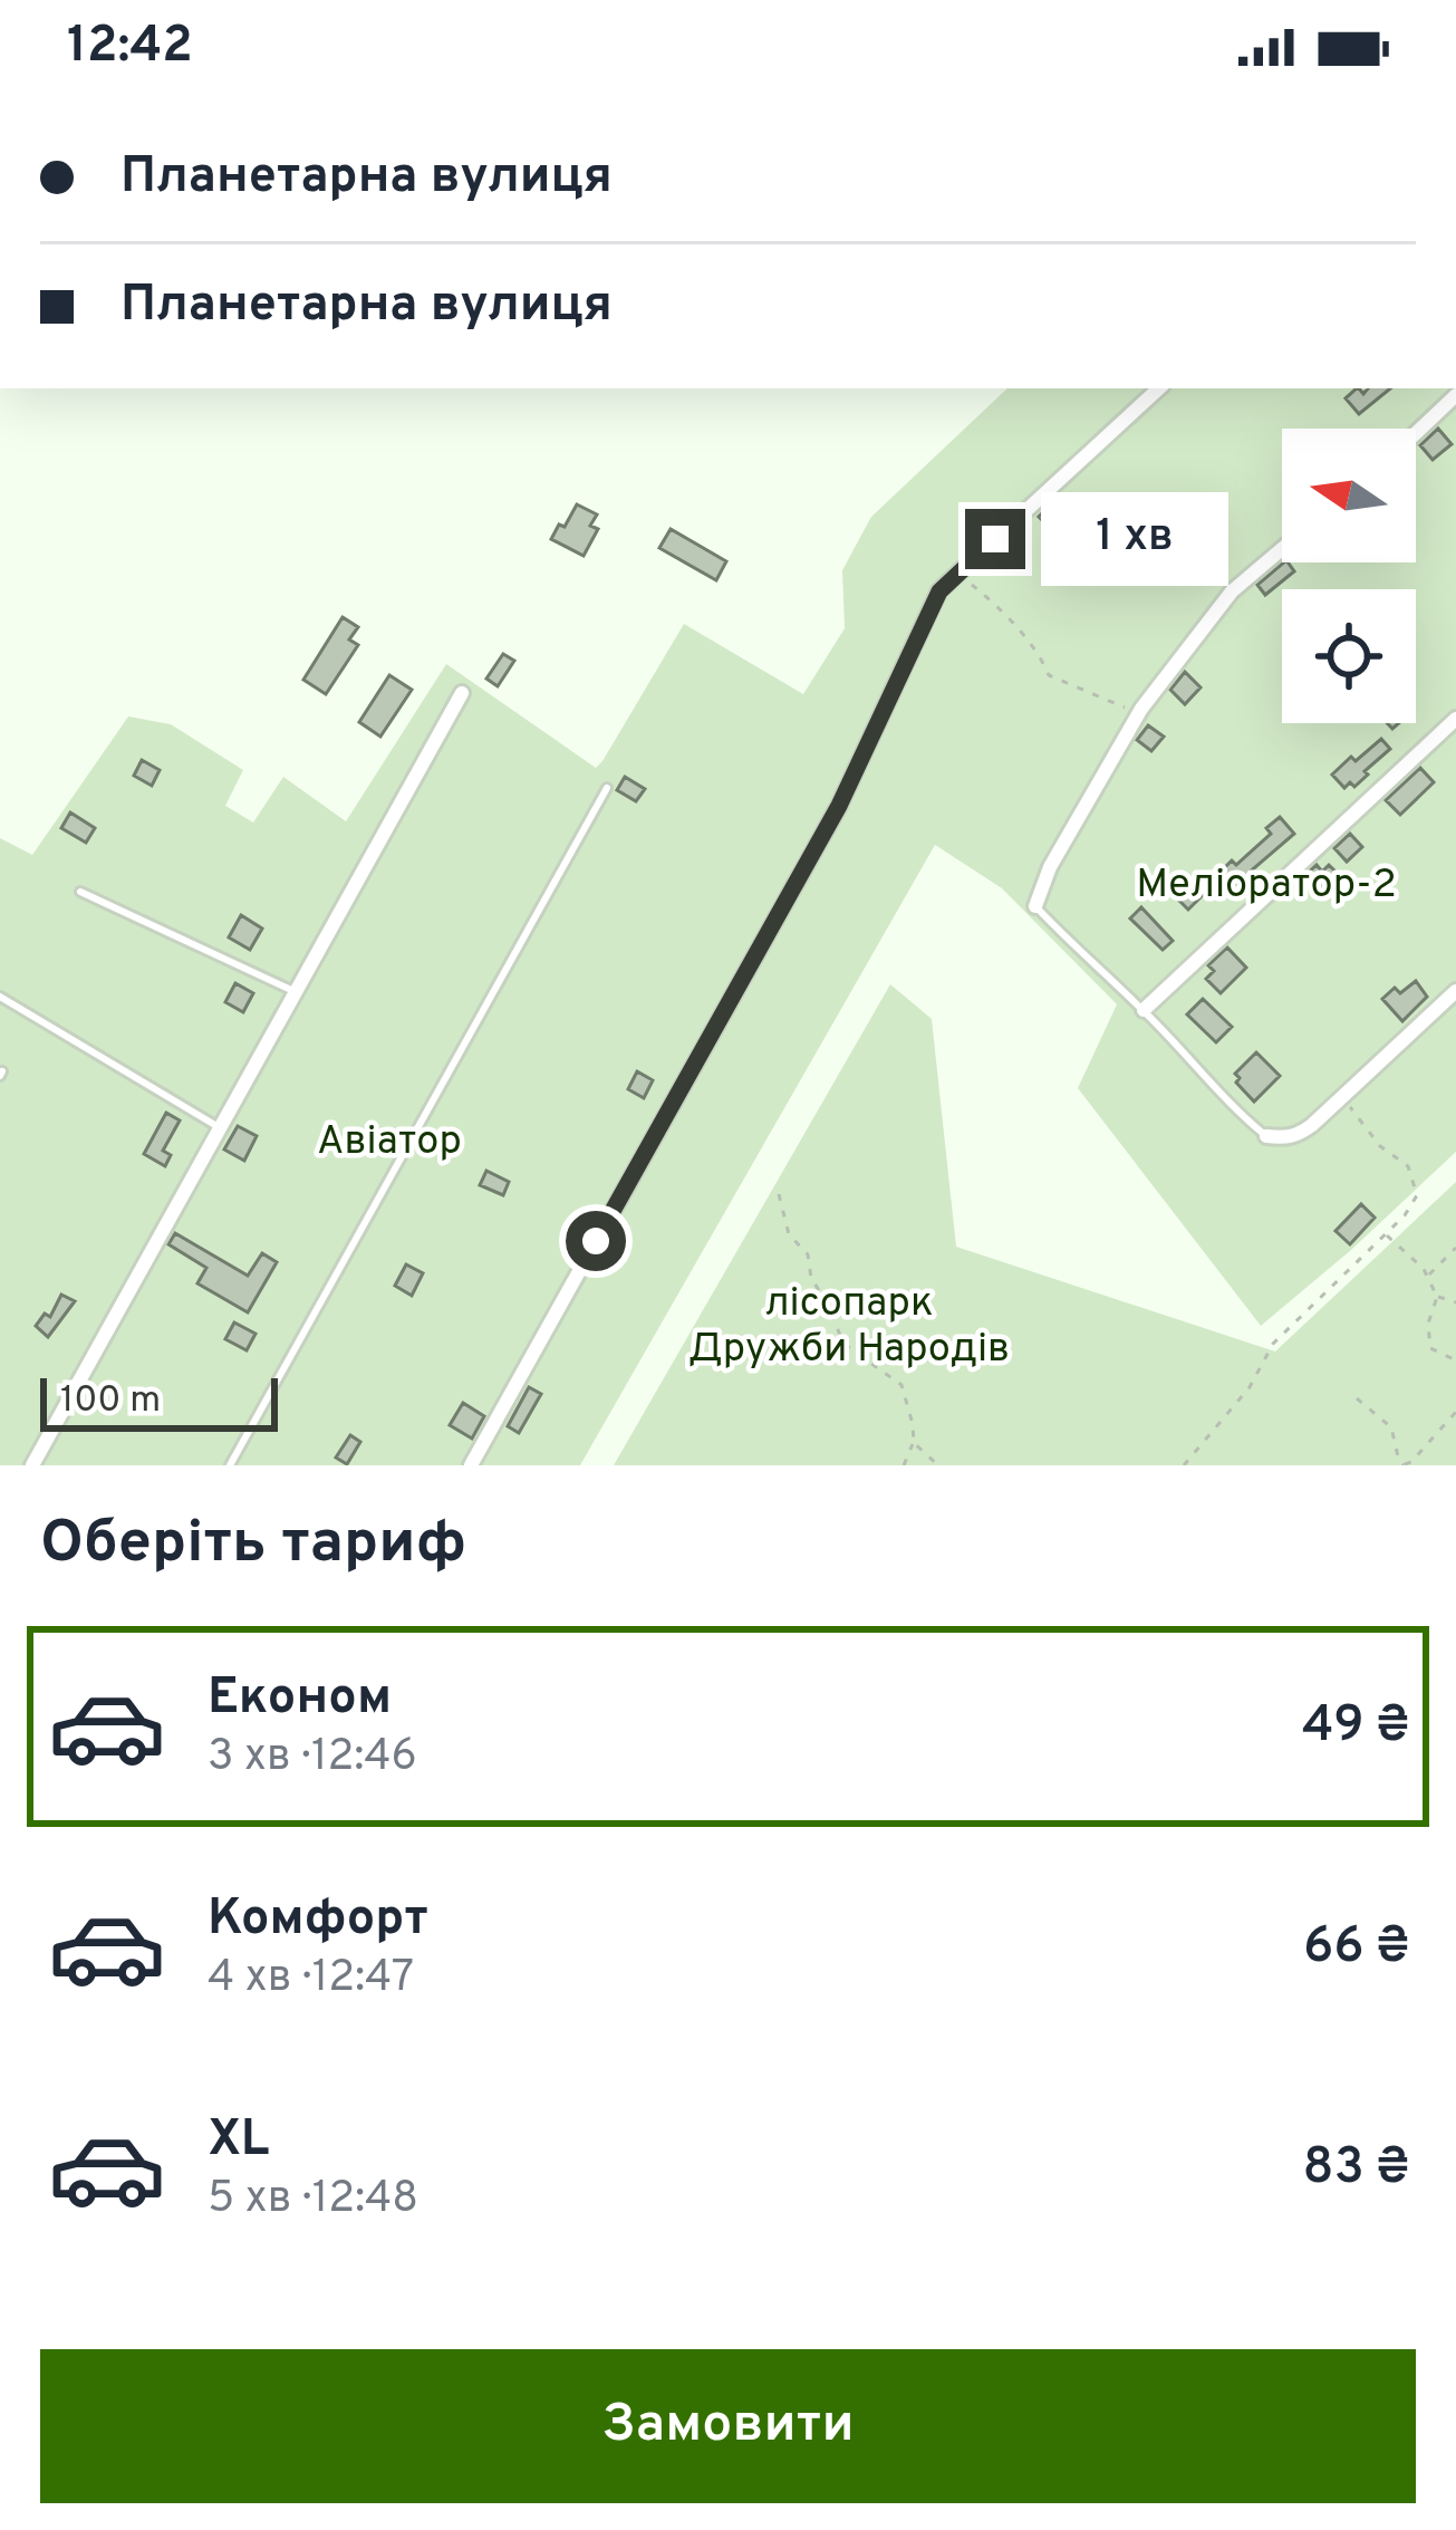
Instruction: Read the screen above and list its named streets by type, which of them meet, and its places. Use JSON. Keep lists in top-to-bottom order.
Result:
{
  "parks": ["Меліоратор-2", "Авіатор", "лісопарк Дружби Народів"],
  "scale_bar": "100 m",
  "north": "left",
  "page": {
    "status": "12:42",
    "banner": ["Планетарна вулиця", "Планетарна вулиця"],
    "bubble": "1 хв",
    "scale": "100 m",
    "heading": "Оберіть тариф",
    "list": [
      {
        "name": "Економ",
        "note": "3 хв · 12:46",
        "value": "49 ₴"
      },
      {
        "name": "Комфорт",
        "note": "4 хв · 12:47",
        "value": "66 ₴"
      },
      {
        "name": "XL",
        "note": "5 хв · 12:48",
        "value": "83 ₴"
      }
    ],
    "buttons": "Замовити"
  }
}
